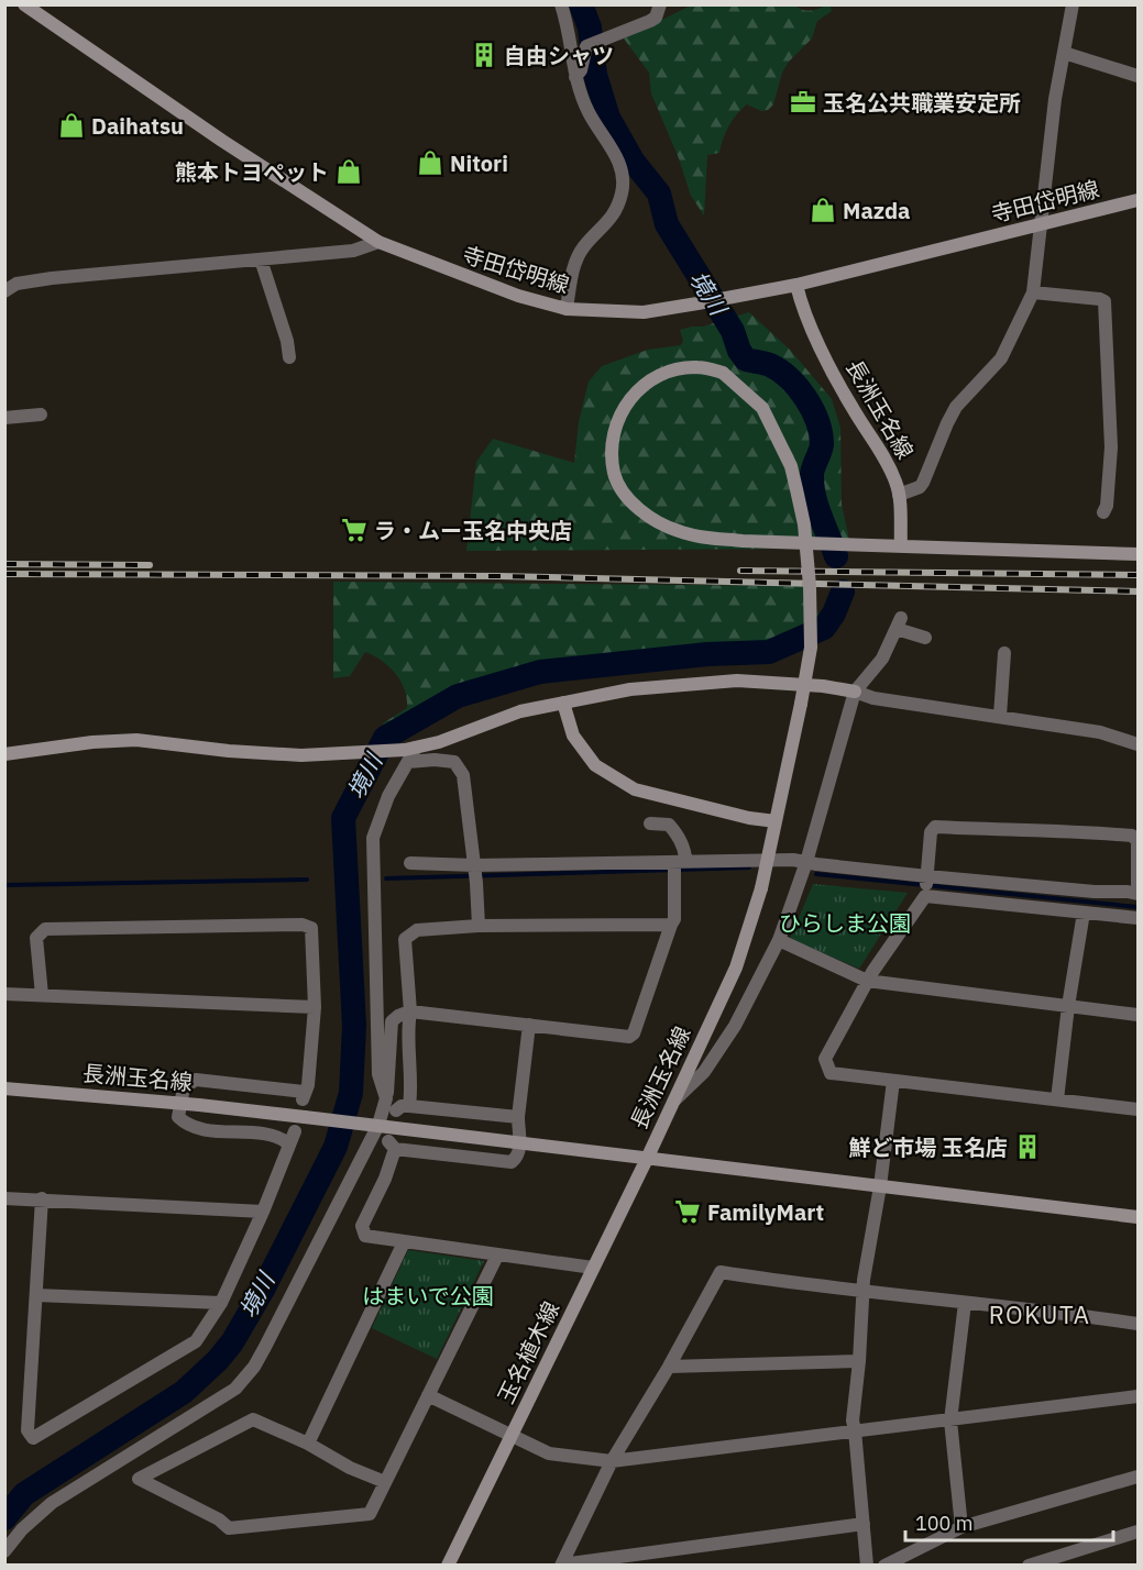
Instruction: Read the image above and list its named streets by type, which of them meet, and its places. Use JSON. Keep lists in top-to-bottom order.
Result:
{
  "streets": {
    "main road": ["寺田岱明線", "長洲玉名線", "玉名植木線"]
  },
  "crossings": [
    ["寺田岱明線", "長洲玉名線"],
    ["長洲玉名線", "玉名植木線"]
  ],
  "districts": ["ROKUTA"],
  "water": ["境川"],
  "parks": ["ひらしま公園", "はまいで公園"],
  "places": {
    "building": ["自由シャツ", "鮮ど市場 玉名店"],
    "office": ["玉名公共職業安定所"],
    "shop": [
      "Daihatsu",
      "Nitori",
      "熊本トヨペット",
      "Mazda"
    ],
    "supermarket": ["ラ・ムー玉名中央店", "FamilyMart"]
  },
  "scale_bar": "100 m"
}
